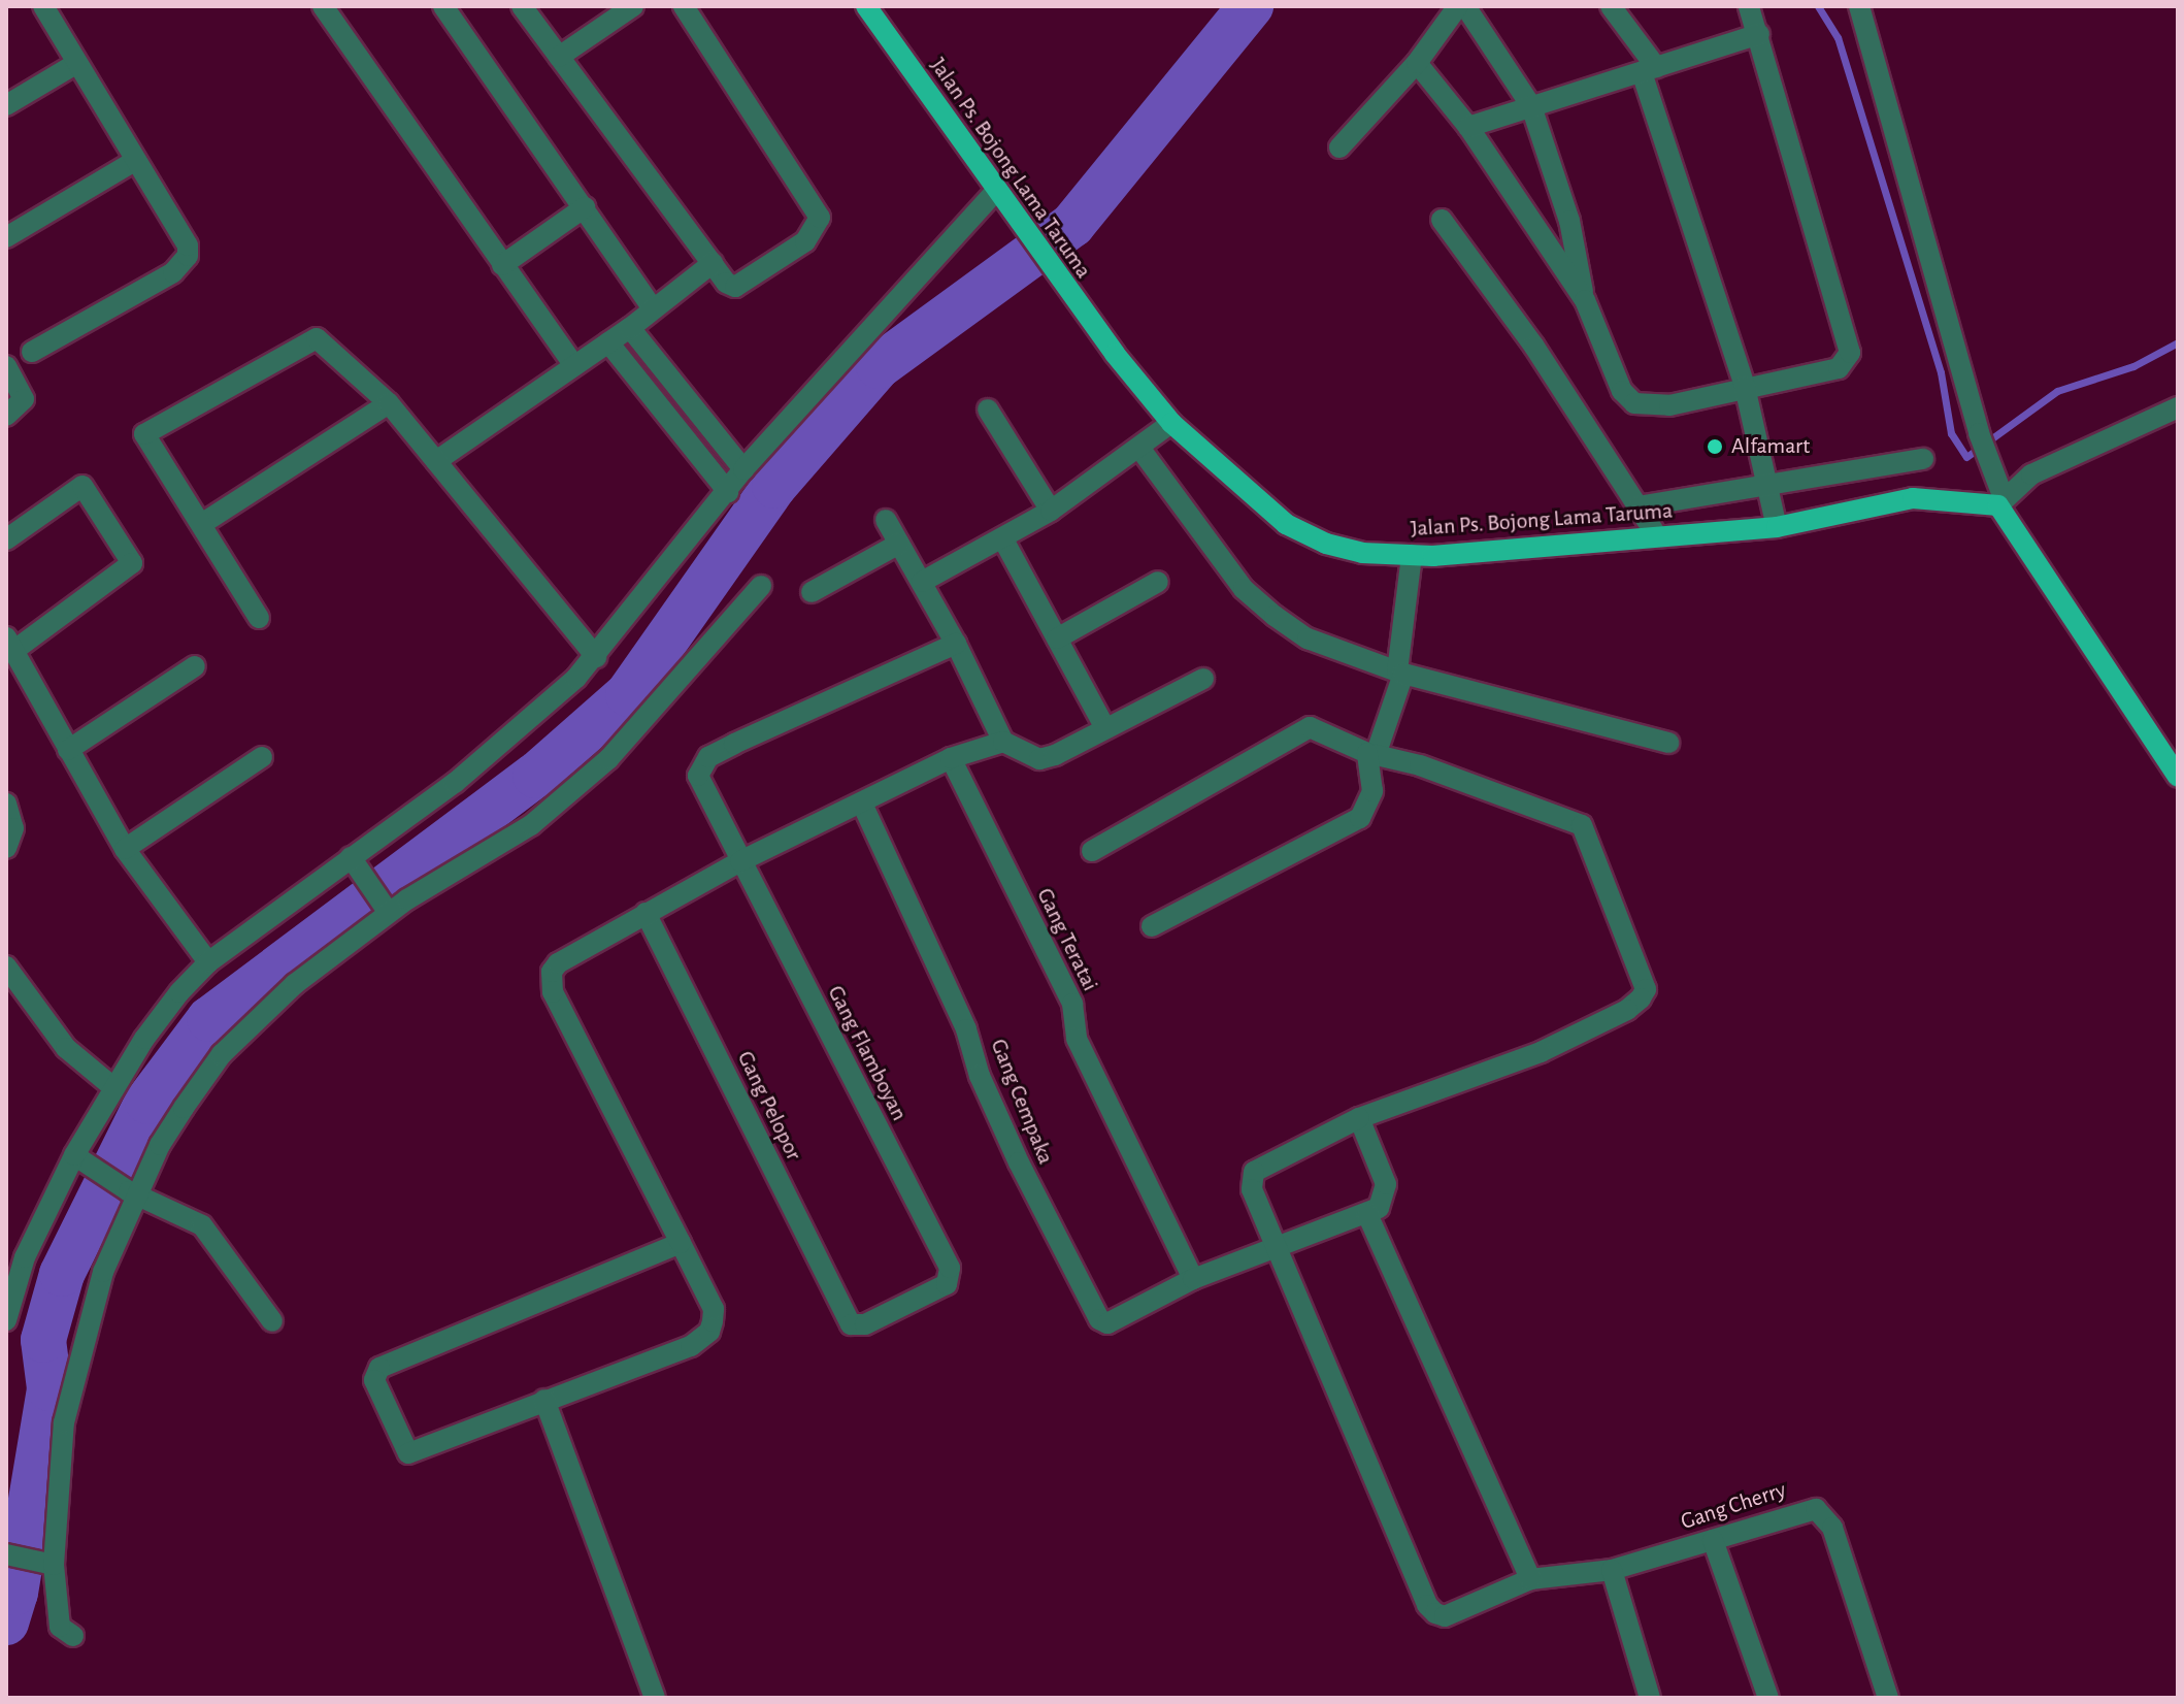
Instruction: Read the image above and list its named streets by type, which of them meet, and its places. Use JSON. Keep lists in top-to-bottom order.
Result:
{
  "streets": {
    "main road": ["Jalan Ps. Bojong Lama Taruma"],
    "street": [
      "Gang Teratai",
      "Gang Flamboyan",
      "Gang Cempaka",
      "Gang Pelopor",
      "Gang Cherry"
    ]
  },
  "crossings": [
    ["Gang Teratai", "Gang Cempaka"],
    ["Gang Flamboyan", "Gang Pelopor"]
  ],
  "places": ["Alfamart"]
}
